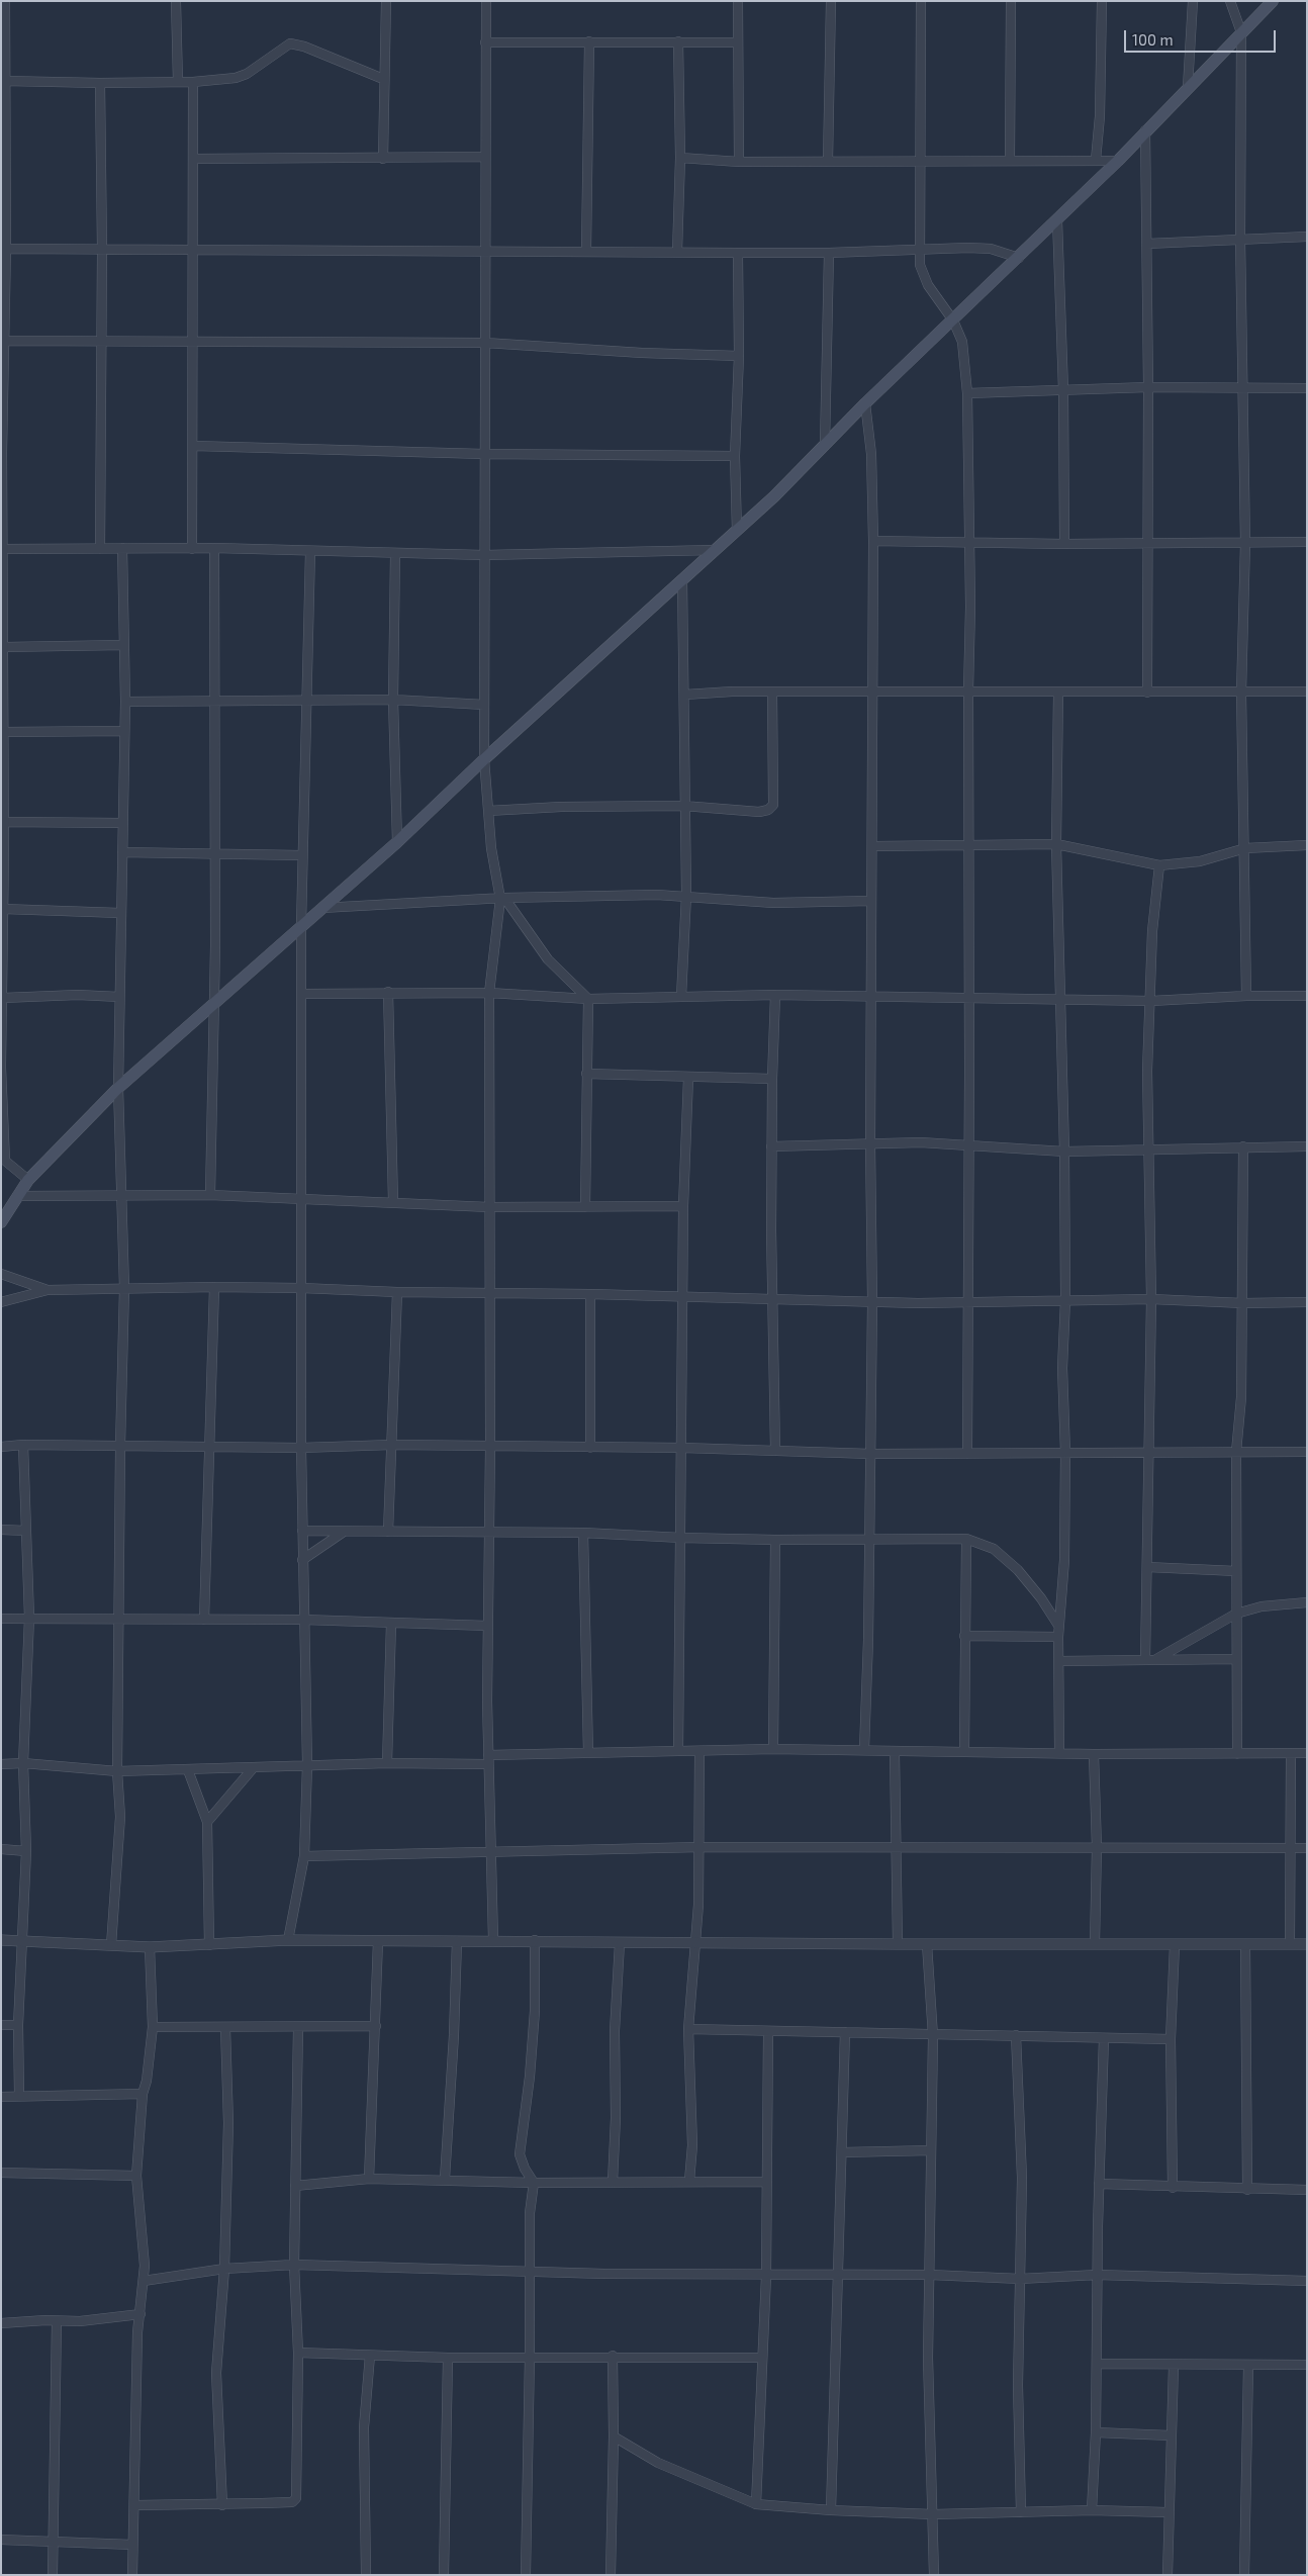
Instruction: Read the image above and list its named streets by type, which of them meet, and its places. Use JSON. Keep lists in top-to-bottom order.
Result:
{
  "scale_bar": "100 m"
}
